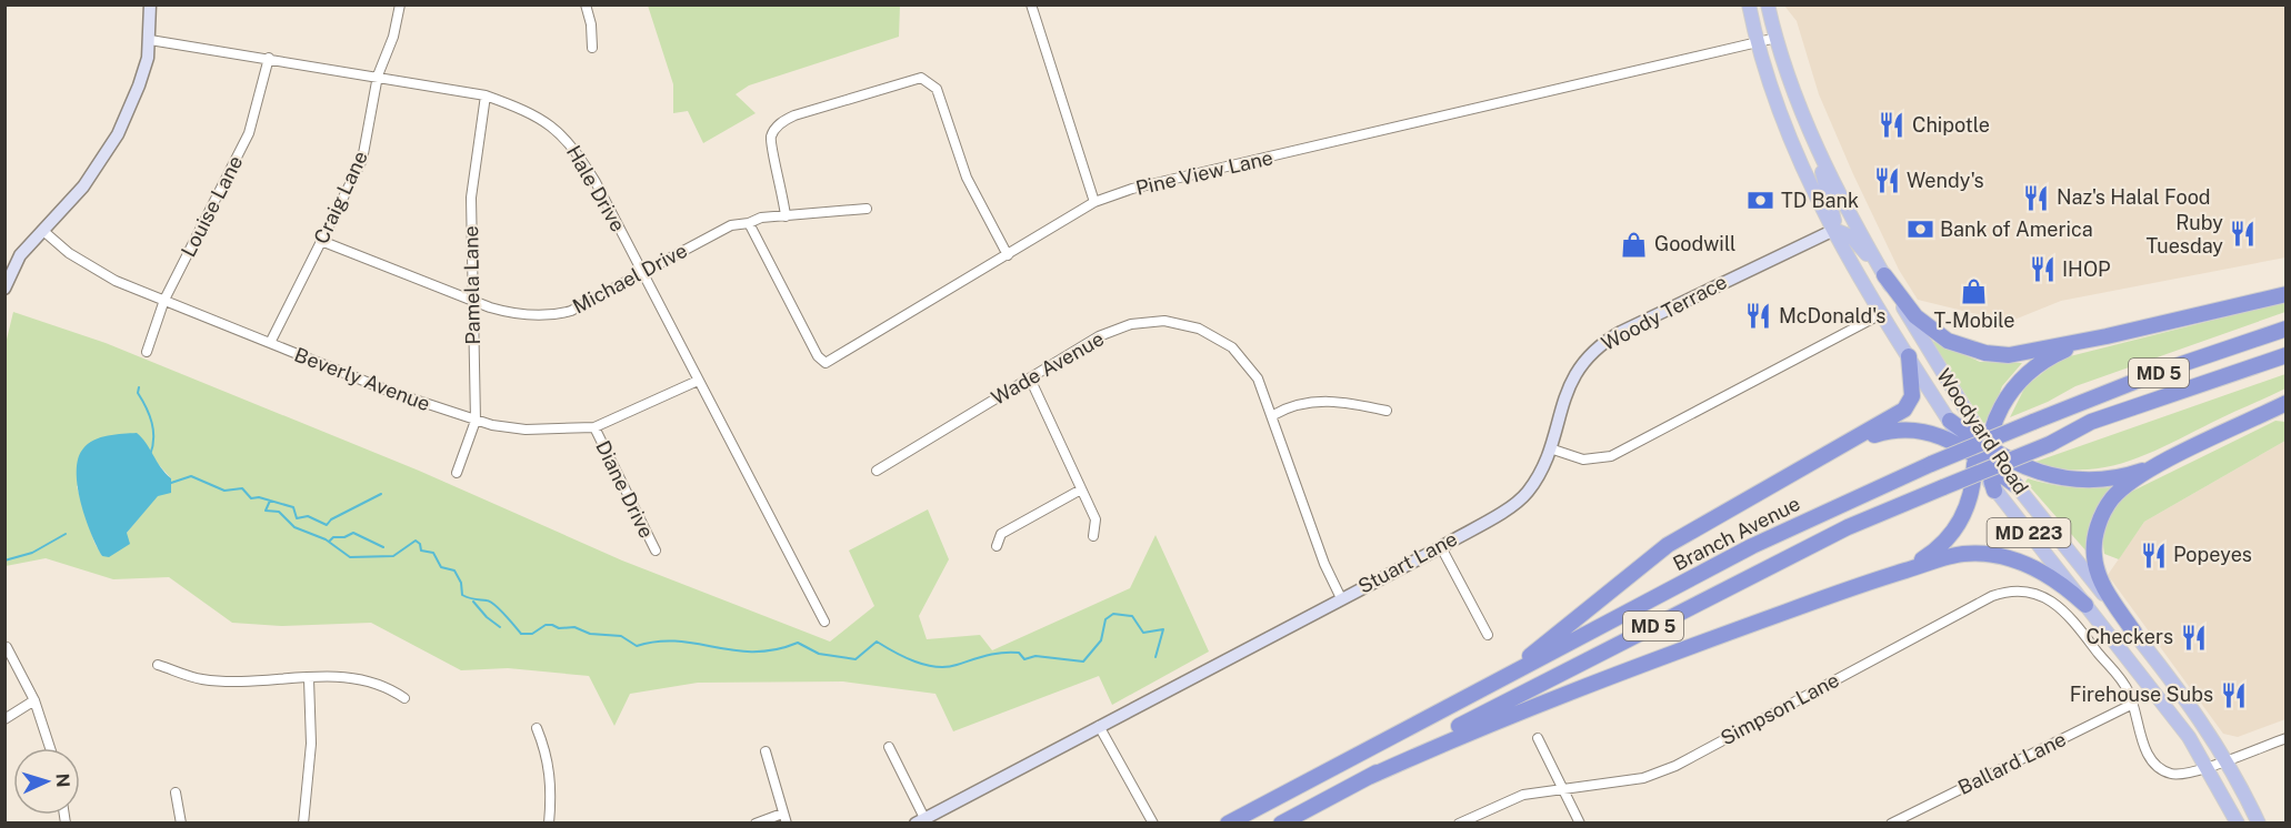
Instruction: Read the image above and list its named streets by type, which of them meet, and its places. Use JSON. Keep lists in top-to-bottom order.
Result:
{
  "streets": {
    "highway": ["MD 5", "Branch Avenue"],
    "main road": ["Woodyard Road", "MD 223"],
    "street": [
      "Pine View Lane",
      "Hale Drive",
      "Craig Lane",
      "Louise Lane",
      "Michael Drive",
      "Pamela Lane",
      "Woody Terrace",
      "Wade Avenue",
      "Beverly Avenue",
      "Diane Drive",
      "Stuart Lane",
      "Simpson Lane",
      "Ballard Lane"
    ]
  },
  "crossings": [
    ["Pine View Lane", "Michael Drive"],
    ["Pine View Lane", "Woodyard Road"],
    ["Hale Drive", "Craig Lane"],
    ["Hale Drive", "Louise Lane"],
    ["Hale Drive", "Michael Drive"],
    ["Hale Drive", "Pamela Lane"],
    ["Hale Drive", "Beverly Avenue"],
    ["Craig Lane", "Michael Drive"],
    ["Craig Lane", "Beverly Avenue"],
    ["Louise Lane", "Beverly Avenue"],
    ["Michael Drive", "Pamela Lane"],
    ["Pamela Lane", "Beverly Avenue"],
    ["Woody Terrace", "Woodyard Road"],
    ["Woody Terrace", "Stuart Lane"],
    ["Wade Avenue", "Stuart Lane"],
    ["Beverly Avenue", "Diane Drive"],
    ["Woodyard Road", "Simpson Lane"],
    ["Simpson Lane", "Ballard Lane"]
  ],
  "places": {
    "restaurant": [
      "Chipotle",
      "Wendy's",
      "Naz's Halal Food",
      "Ruby Tuesday",
      "IHOP",
      "McDonald's",
      "Popeyes",
      "Checkers",
      "Firehouse Subs"
    ],
    "bank": ["TD Bank", "Bank of America"],
    "shop": ["Goodwill", "T-Mobile"]
  },
  "north": "right"
}
